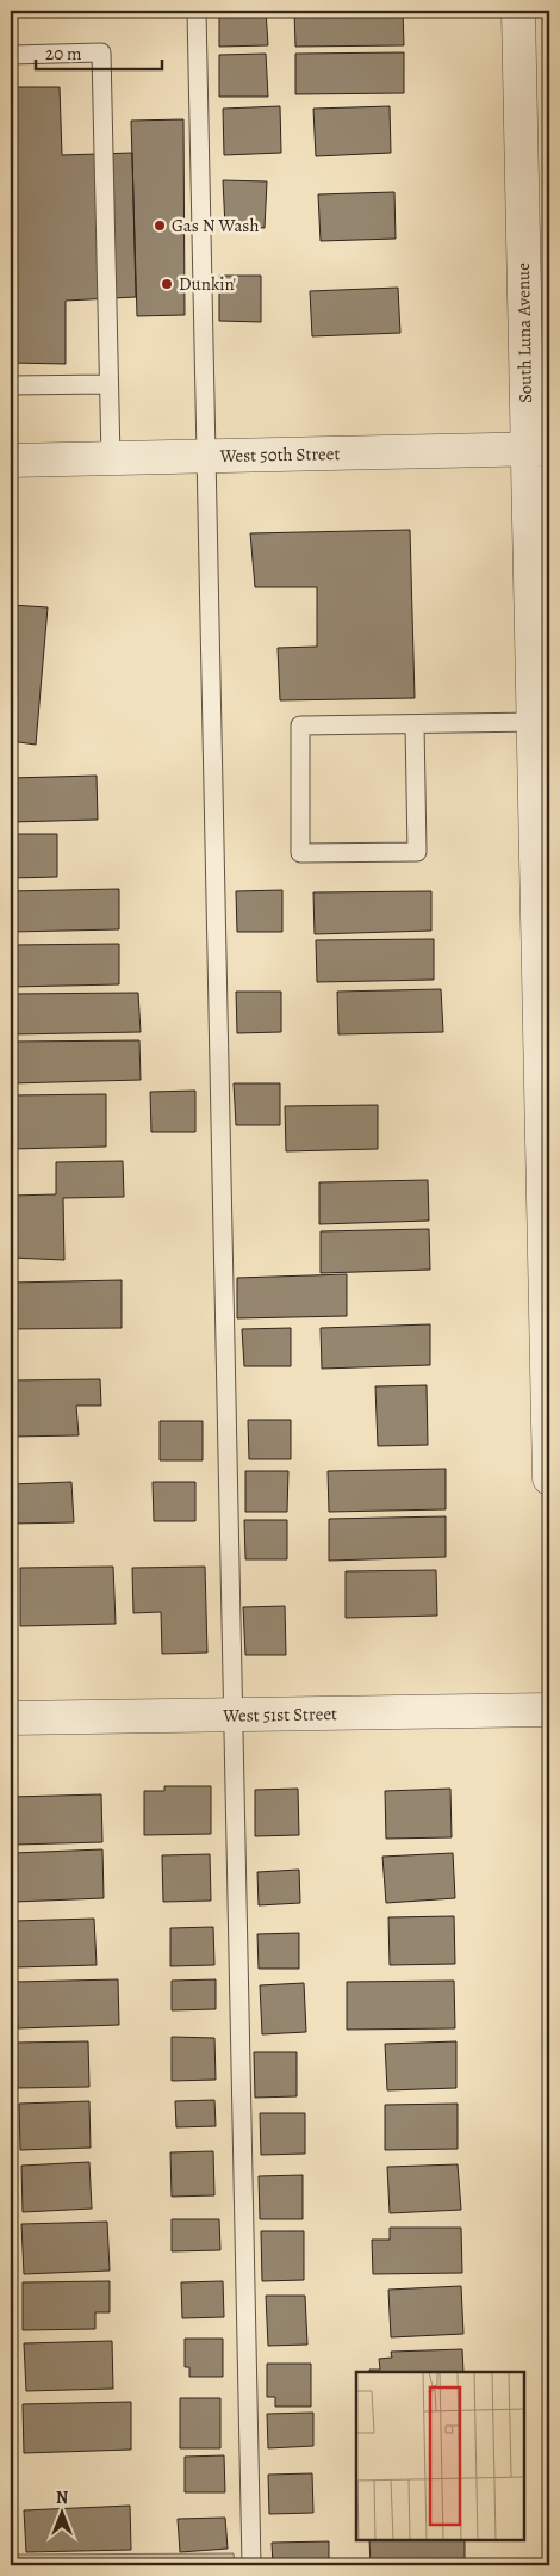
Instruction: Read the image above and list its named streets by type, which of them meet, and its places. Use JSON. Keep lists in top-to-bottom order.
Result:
{
  "streets": {
    "street": ["South Luna Avenue", "West 50th Street", "West 51st Street"]
  },
  "crossings": [
    ["South Luna Avenue", "West 50th Street"]
  ],
  "places": ["Gas N Wash", "Dunkin'"],
  "scale_bar": "20 m",
  "north": "top"
}
